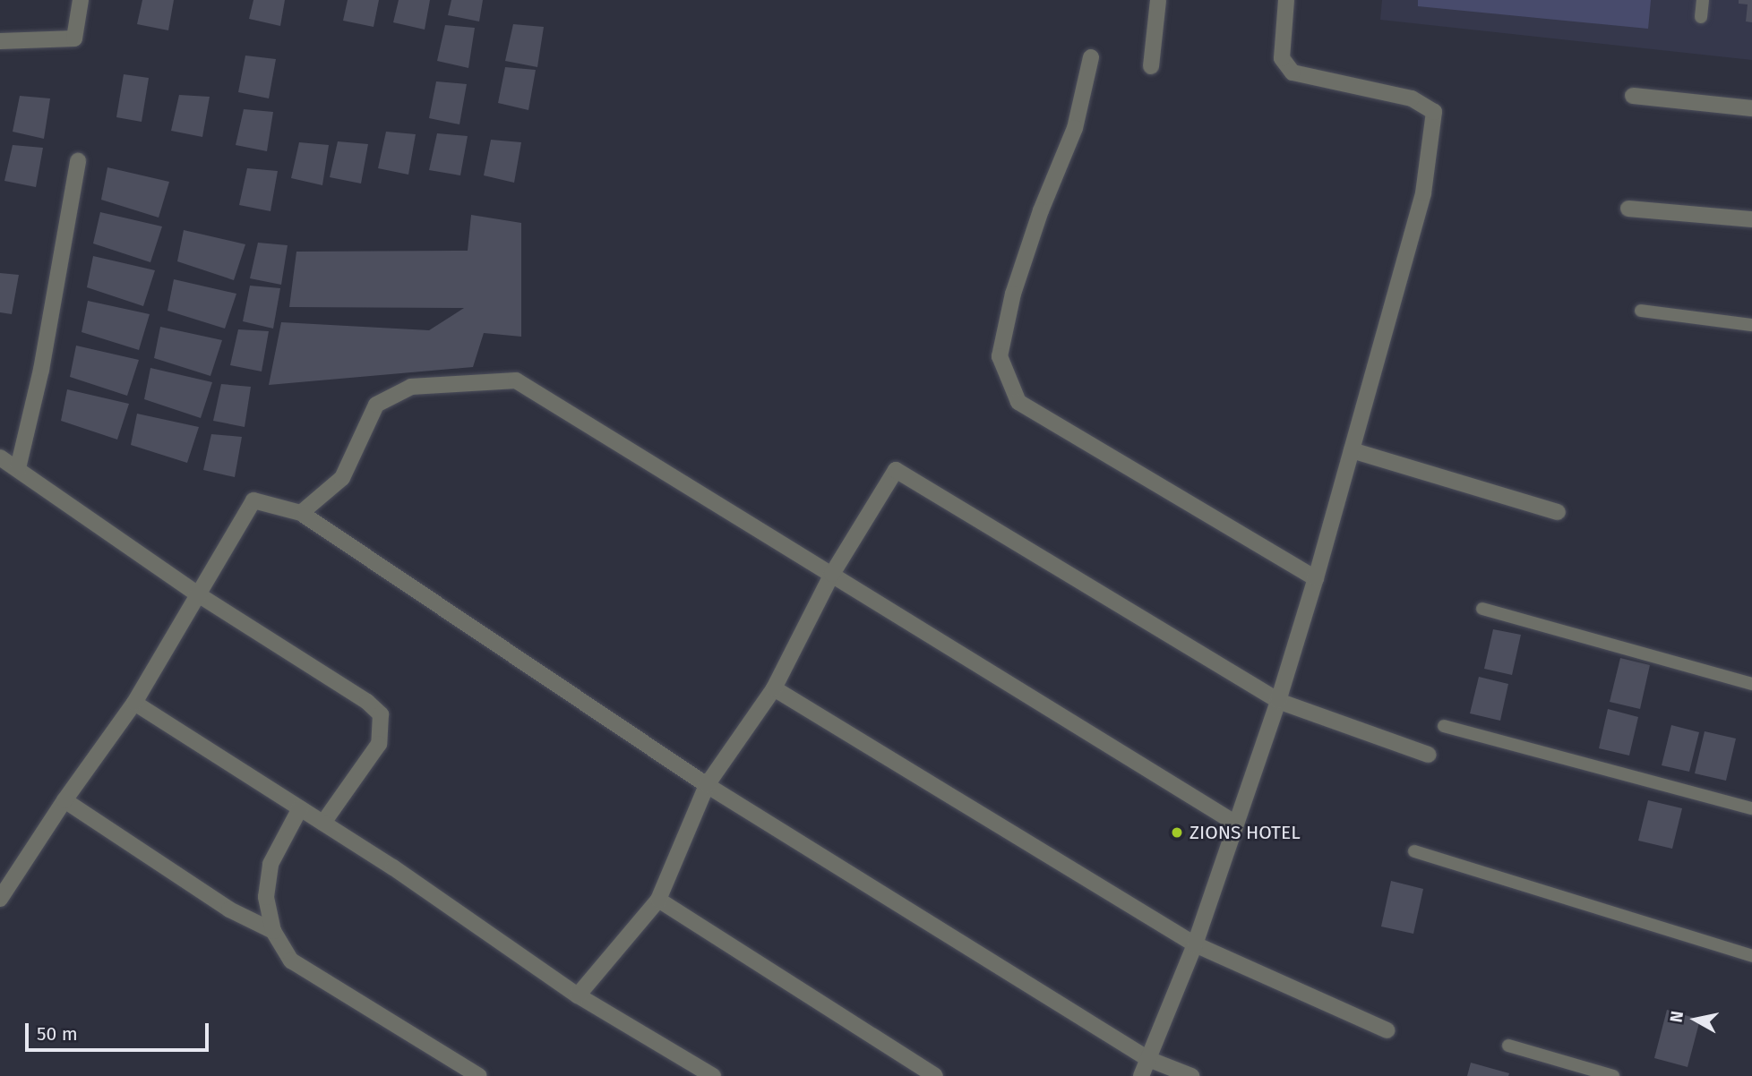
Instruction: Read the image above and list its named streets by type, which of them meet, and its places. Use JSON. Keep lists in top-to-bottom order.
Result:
{
  "places": ["ZIONS HOTEL"],
  "scale_bar": "50 m",
  "north": "left"
}
